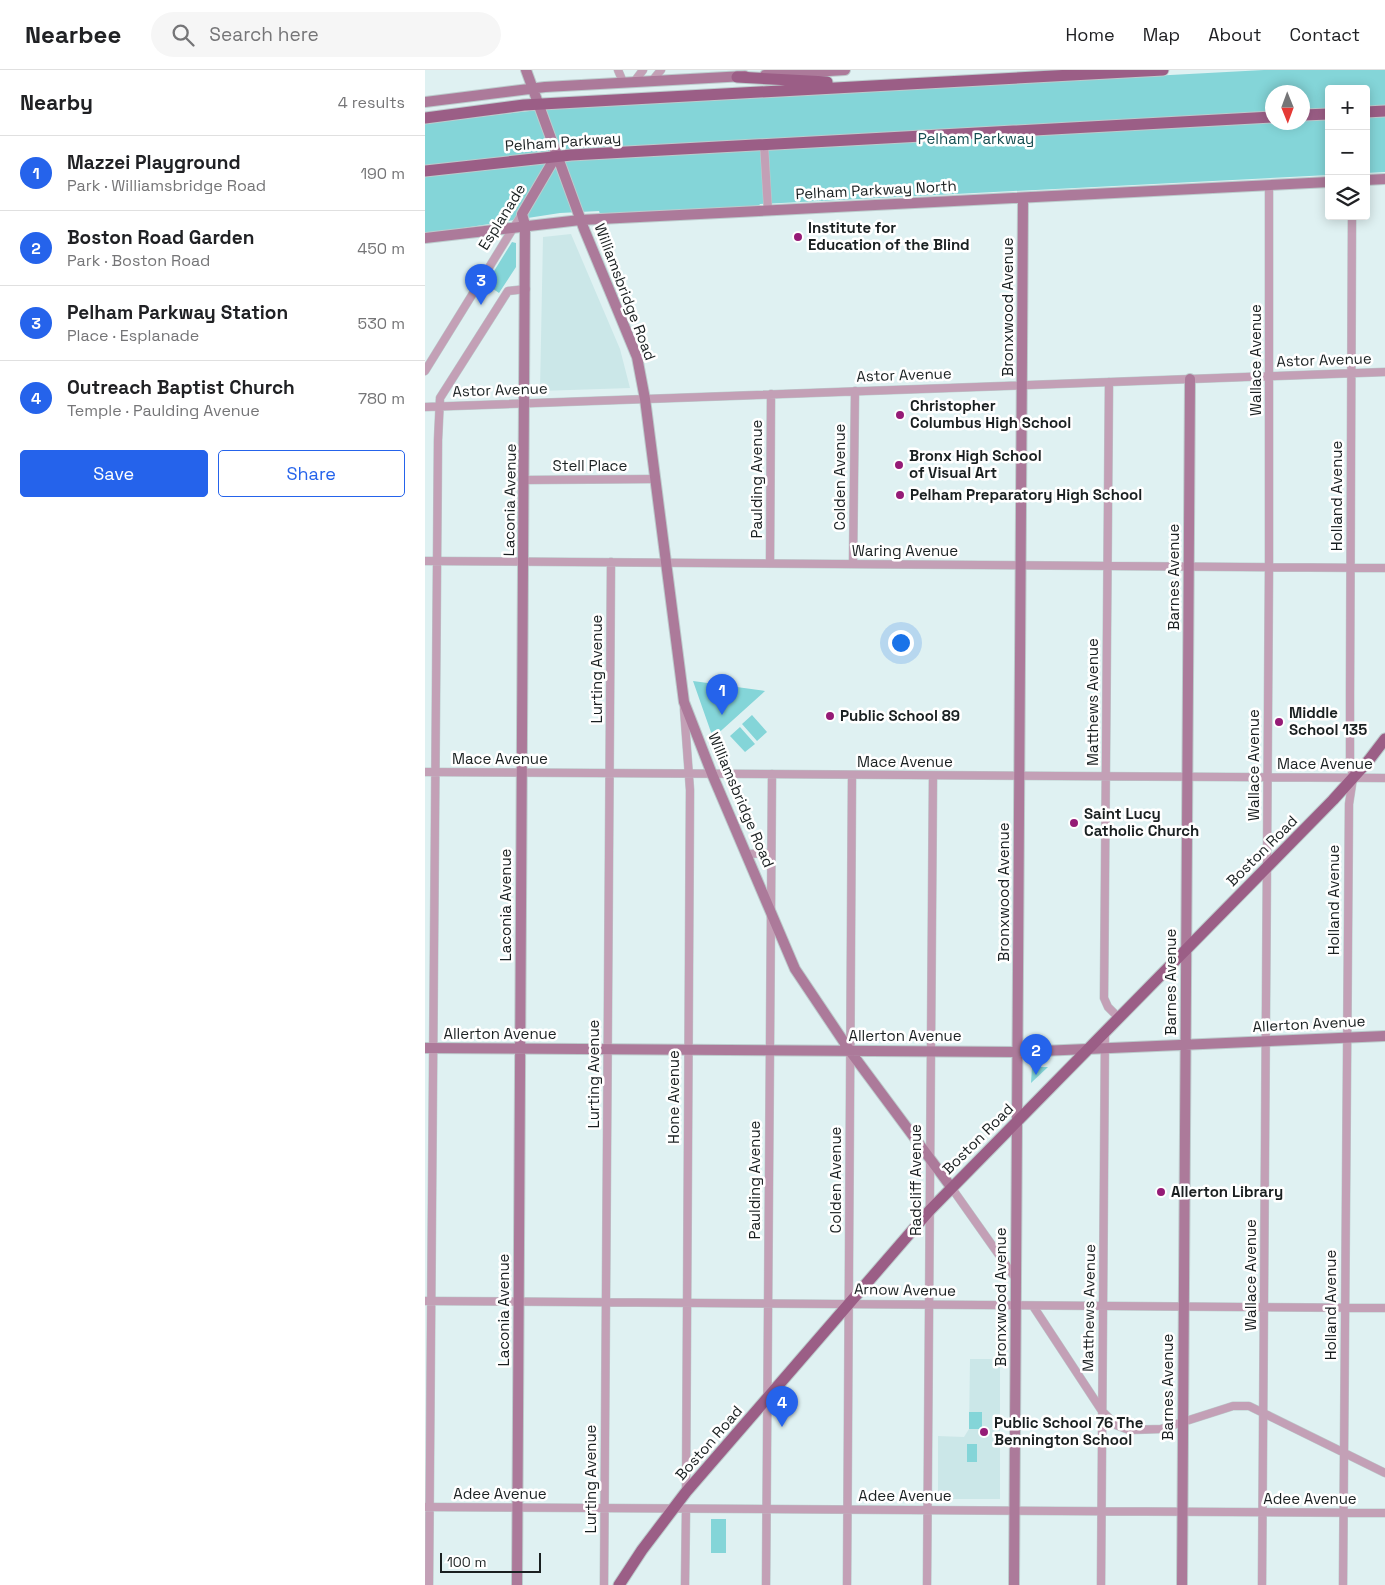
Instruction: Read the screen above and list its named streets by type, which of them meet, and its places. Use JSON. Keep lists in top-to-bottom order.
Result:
{
  "streets": {
    "main road": ["Pelham Parkway", "Boston Road"],
    "street": [
      "Pelham Parkway North",
      "Esplanade",
      "Williamsbridge Road",
      "Bronxwood Avenue",
      "Wallace Avenue",
      "Astor Avenue",
      "Stell Place",
      "Colden Avenue",
      "Paulding Avenue",
      "Holland Avenue",
      "Laconia Avenue",
      "Waring Avenue",
      "Barnes Avenue",
      "Lurting Avenue",
      "Matthews Avenue",
      "Mace Avenue",
      "Allerton Avenue",
      "Hone Avenue",
      "Radcliff Avenue",
      "Arnow Avenue",
      "Adee Avenue"
    ]
  },
  "crossings": [
    ["Pelham Parkway", "Esplanade"],
    ["Pelham Parkway", "Williamsbridge Road"],
    ["Pelham Parkway North", "Esplanade"],
    ["Pelham Parkway North", "Williamsbridge Road"],
    ["Pelham Parkway North", "Bronxwood Avenue"],
    ["Pelham Parkway North", "Wallace Avenue"],
    ["Pelham Parkway North", "Laconia Avenue"],
    ["Esplanade", "Williamsbridge Road"],
    ["Esplanade", "Laconia Avenue"],
    ["Williamsbridge Road", "Bronxwood Avenue"],
    ["Williamsbridge Road", "Astor Avenue"],
    ["Williamsbridge Road", "Stell Place"],
    ["Williamsbridge Road", "Colden Avenue"],
    ["Williamsbridge Road", "Paulding Avenue"],
    ["Williamsbridge Road", "Waring Avenue"],
    ["Williamsbridge Road", "Mace Avenue"],
    ["Williamsbridge Road", "Boston Road"],
    ["Williamsbridge Road", "Allerton Avenue"],
    ["Williamsbridge Road", "Hone Avenue"],
    ["Williamsbridge Road", "Radcliff Avenue"],
    ["Bronxwood Avenue", "Astor Avenue"],
    ["Bronxwood Avenue", "Waring Avenue"],
    ["Bronxwood Avenue", "Mace Avenue"],
    ["Bronxwood Avenue", "Boston Road"],
    ["Bronxwood Avenue", "Allerton Avenue"],
    ["Bronxwood Avenue", "Arnow Avenue"],
    ["Bronxwood Avenue", "Adee Avenue"],
    ["Wallace Avenue", "Astor Avenue"],
    ["Wallace Avenue", "Waring Avenue"],
    ["Wallace Avenue", "Mace Avenue"],
    ["Wallace Avenue", "Boston Road"],
    ["Wallace Avenue", "Allerton Avenue"],
    ["Wallace Avenue", "Arnow Avenue"],
    ["Wallace Avenue", "Adee Avenue"],
    ["Astor Avenue", "Colden Avenue"],
    ["Astor Avenue", "Paulding Avenue"],
    ["Astor Avenue", "Holland Avenue"],
    ["Astor Avenue", "Laconia Avenue"],
    ["Astor Avenue", "Barnes Avenue"],
    ["Astor Avenue", "Matthews Avenue"],
    ["Stell Place", "Laconia Avenue"],
    ["Colden Avenue", "Waring Avenue"],
    ["Colden Avenue", "Mace Avenue"],
    ["Colden Avenue", "Boston Road"],
    ["Colden Avenue", "Allerton Avenue"],
    ["Colden Avenue", "Arnow Avenue"],
    ["Colden Avenue", "Adee Avenue"],
    ["Paulding Avenue", "Waring Avenue"],
    ["Paulding Avenue", "Mace Avenue"],
    ["Paulding Avenue", "Boston Road"],
    ["Paulding Avenue", "Allerton Avenue"],
    ["Paulding Avenue", "Arnow Avenue"],
    ["Paulding Avenue", "Adee Avenue"],
    ["Holland Avenue", "Waring Avenue"],
    ["Holland Avenue", "Mace Avenue"],
    ["Holland Avenue", "Boston Road"],
    ["Holland Avenue", "Allerton Avenue"],
    ["Holland Avenue", "Arnow Avenue"],
    ["Holland Avenue", "Adee Avenue"],
    ["Laconia Avenue", "Waring Avenue"],
    ["Laconia Avenue", "Mace Avenue"],
    ["Laconia Avenue", "Allerton Avenue"],
    ["Laconia Avenue", "Arnow Avenue"],
    ["Laconia Avenue", "Adee Avenue"],
    ["Waring Avenue", "Barnes Avenue"],
    ["Waring Avenue", "Lurting Avenue"],
    ["Waring Avenue", "Matthews Avenue"],
    ["Barnes Avenue", "Mace Avenue"],
    ["Barnes Avenue", "Boston Road"],
    ["Barnes Avenue", "Allerton Avenue"],
    ["Barnes Avenue", "Arnow Avenue"],
    ["Barnes Avenue", "Adee Avenue"],
    ["Lurting Avenue", "Mace Avenue"],
    ["Lurting Avenue", "Allerton Avenue"],
    ["Lurting Avenue", "Arnow Avenue"],
    ["Lurting Avenue", "Adee Avenue"],
    ["Matthews Avenue", "Mace Avenue"],
    ["Matthews Avenue", "Boston Road"],
    ["Matthews Avenue", "Allerton Avenue"],
    ["Matthews Avenue", "Arnow Avenue"],
    ["Matthews Avenue", "Adee Avenue"],
    ["Mace Avenue", "Boston Road"],
    ["Mace Avenue", "Hone Avenue"],
    ["Mace Avenue", "Radcliff Avenue"],
    ["Boston Road", "Allerton Avenue"],
    ["Boston Road", "Hone Avenue"],
    ["Boston Road", "Radcliff Avenue"],
    ["Boston Road", "Arnow Avenue"],
    ["Boston Road", "Adee Avenue"],
    ["Allerton Avenue", "Hone Avenue"],
    ["Allerton Avenue", "Radcliff Avenue"],
    ["Hone Avenue", "Arnow Avenue"],
    ["Radcliff Avenue", "Arnow Avenue"],
    ["Radcliff Avenue", "Adee Avenue"]
  ],
  "parks": ["Pelham Parkway"],
  "places": [
    "Institute for Education of the Blind",
    "Christopher Columbus High School",
    "Bronx High School of Visual Art",
    "Pelham Preparatory High School",
    "Public School 89",
    "Middle School 135",
    "Saint Lucy Catholic Church",
    "Allerton Library",
    "Public School 76 The Bennington School"
  ],
  "scale_bar": "100 m",
  "north": "bottom",
  "page": {
    "header": "Nearbee",
    "search": "Search here",
    "nav": [
      "Home",
      "Map",
      "About",
      "Contact"
    ],
    "heading": ["Nearby", "4 results"],
    "map_buttons": ["+", "−"],
    "list": [
      {
        "mark": "1",
        "name": "Mazzei Playground",
        "note": "Park · Williamsbridge Road",
        "value": "190 m"
      },
      {
        "mark": "2",
        "name": "Boston Road Garden",
        "note": "Park · Boston Road",
        "value": "450 m"
      },
      {
        "mark": "3",
        "name": "Pelham Parkway Station",
        "note": "Place · Esplanade",
        "value": "530 m"
      },
      {
        "mark": "4",
        "name": "Outreach Baptist Church",
        "note": "Temple · Paulding Avenue",
        "value": "780 m"
      }
    ],
    "pins": [
      "3",
      "1",
      "2",
      "4"
    ],
    "buttons": ["Save", "Share"],
    "scale": "100 m"
  }
}
